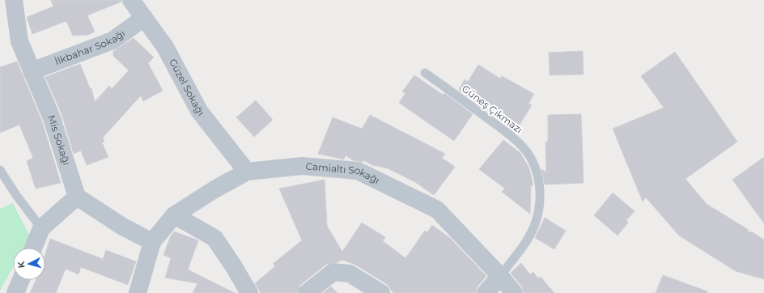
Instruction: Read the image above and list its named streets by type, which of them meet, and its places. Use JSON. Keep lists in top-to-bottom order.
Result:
{
  "streets": {
    "street": [
      "İlkbahar Sokağı",
      "Güzel Sokağı",
      "Mis Sokağı",
      "Camialtı Sokağı"
    ],
    "lane": ["Güneş Çıkmazı"]
  },
  "crossings": [
    ["İlkbahar Sokağı", "Güzel Sokağı"],
    ["İlkbahar Sokağı", "Mis Sokağı"],
    ["Güzel Sokağı", "Camialtı Sokağı"],
    ["Güneş Çıkmazı", "Camialtı Sokağı"]
  ],
  "north": "left"
}
